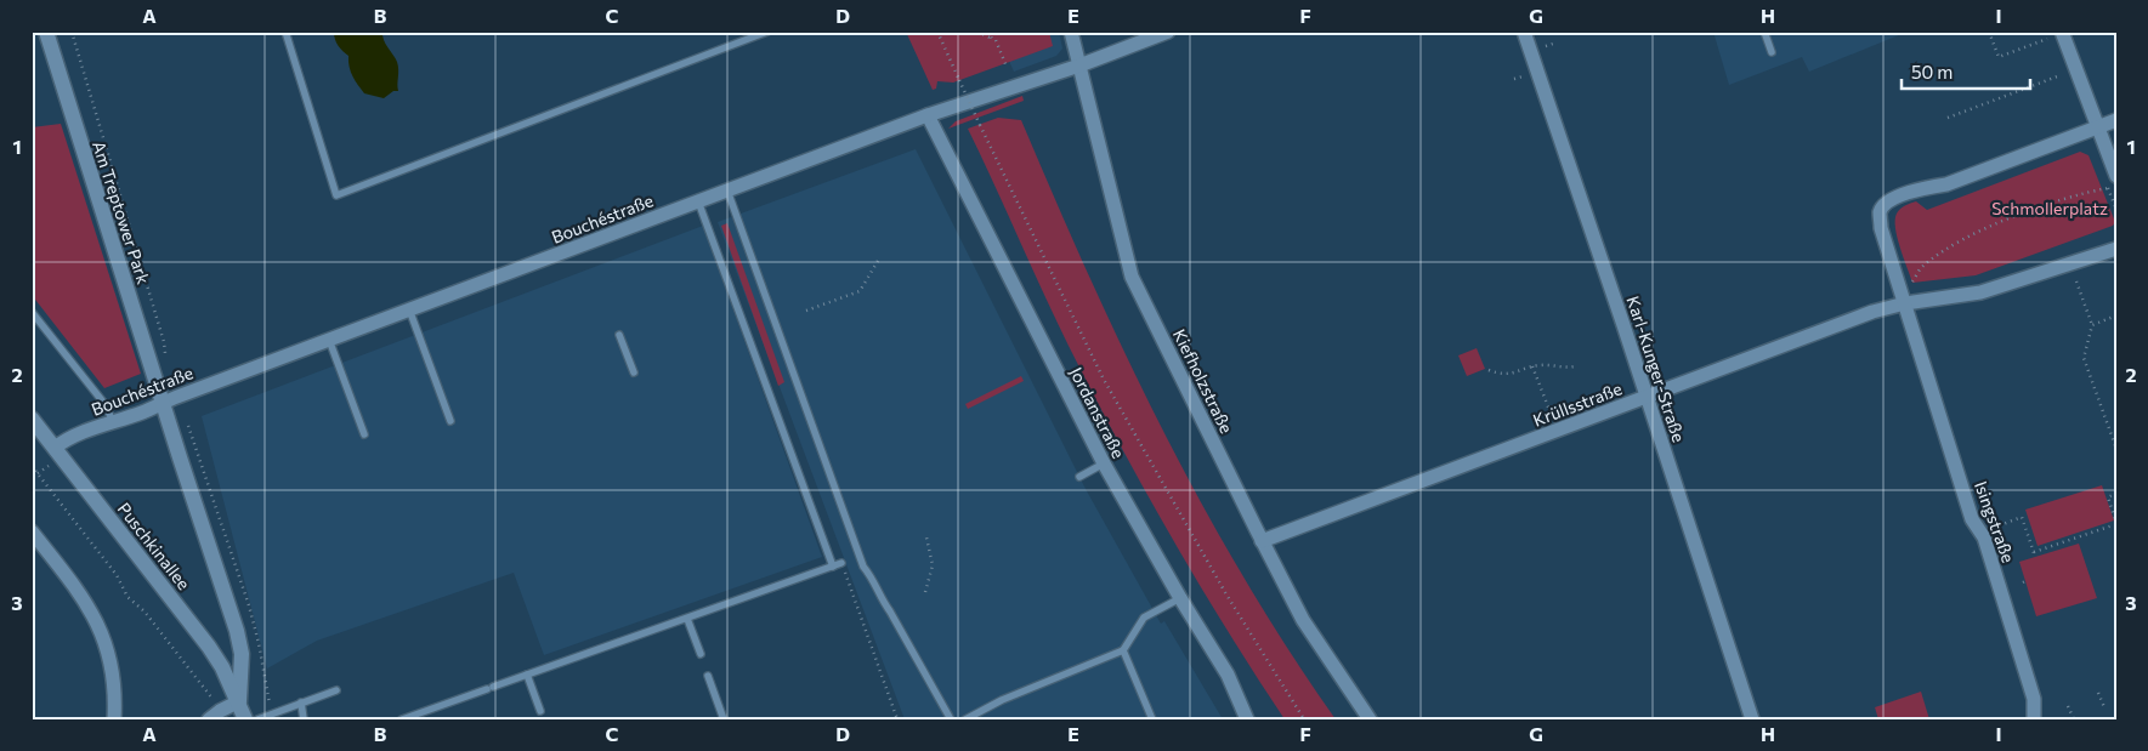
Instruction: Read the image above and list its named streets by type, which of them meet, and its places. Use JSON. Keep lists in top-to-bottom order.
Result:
{
  "streets": {
    "main road": ["Am Treptower Park", "Puschkinallee"],
    "street": [
      "Bouchéstraße",
      "Karl-Kunger-Straße",
      "Kiefholzstraße",
      "Krüllsstraße",
      "Jordanstraße",
      "Isingstraße"
    ]
  },
  "crossings": [
    ["Am Treptower Park", "Bouchéstraße"],
    ["Am Treptower Park", "Puschkinallee"],
    ["Bouchéstraße", "Kiefholzstraße"],
    ["Bouchéstraße", "Jordanstraße"],
    ["Bouchéstraße", "Puschkinallee"],
    ["Karl-Kunger-Straße", "Krüllsstraße"],
    ["Kiefholzstraße", "Krüllsstraße"],
    ["Krüllsstraße", "Isingstraße"]
  ],
  "parks": ["Schmollerplatz"],
  "scale_bar": "50 m",
  "grid": {
    "columns": [
      "A",
      "B",
      "C",
      "D",
      "E",
      "F",
      "G",
      "H",
      "I"
    ],
    "rows": ["1", "2", "3"]
  }
}
